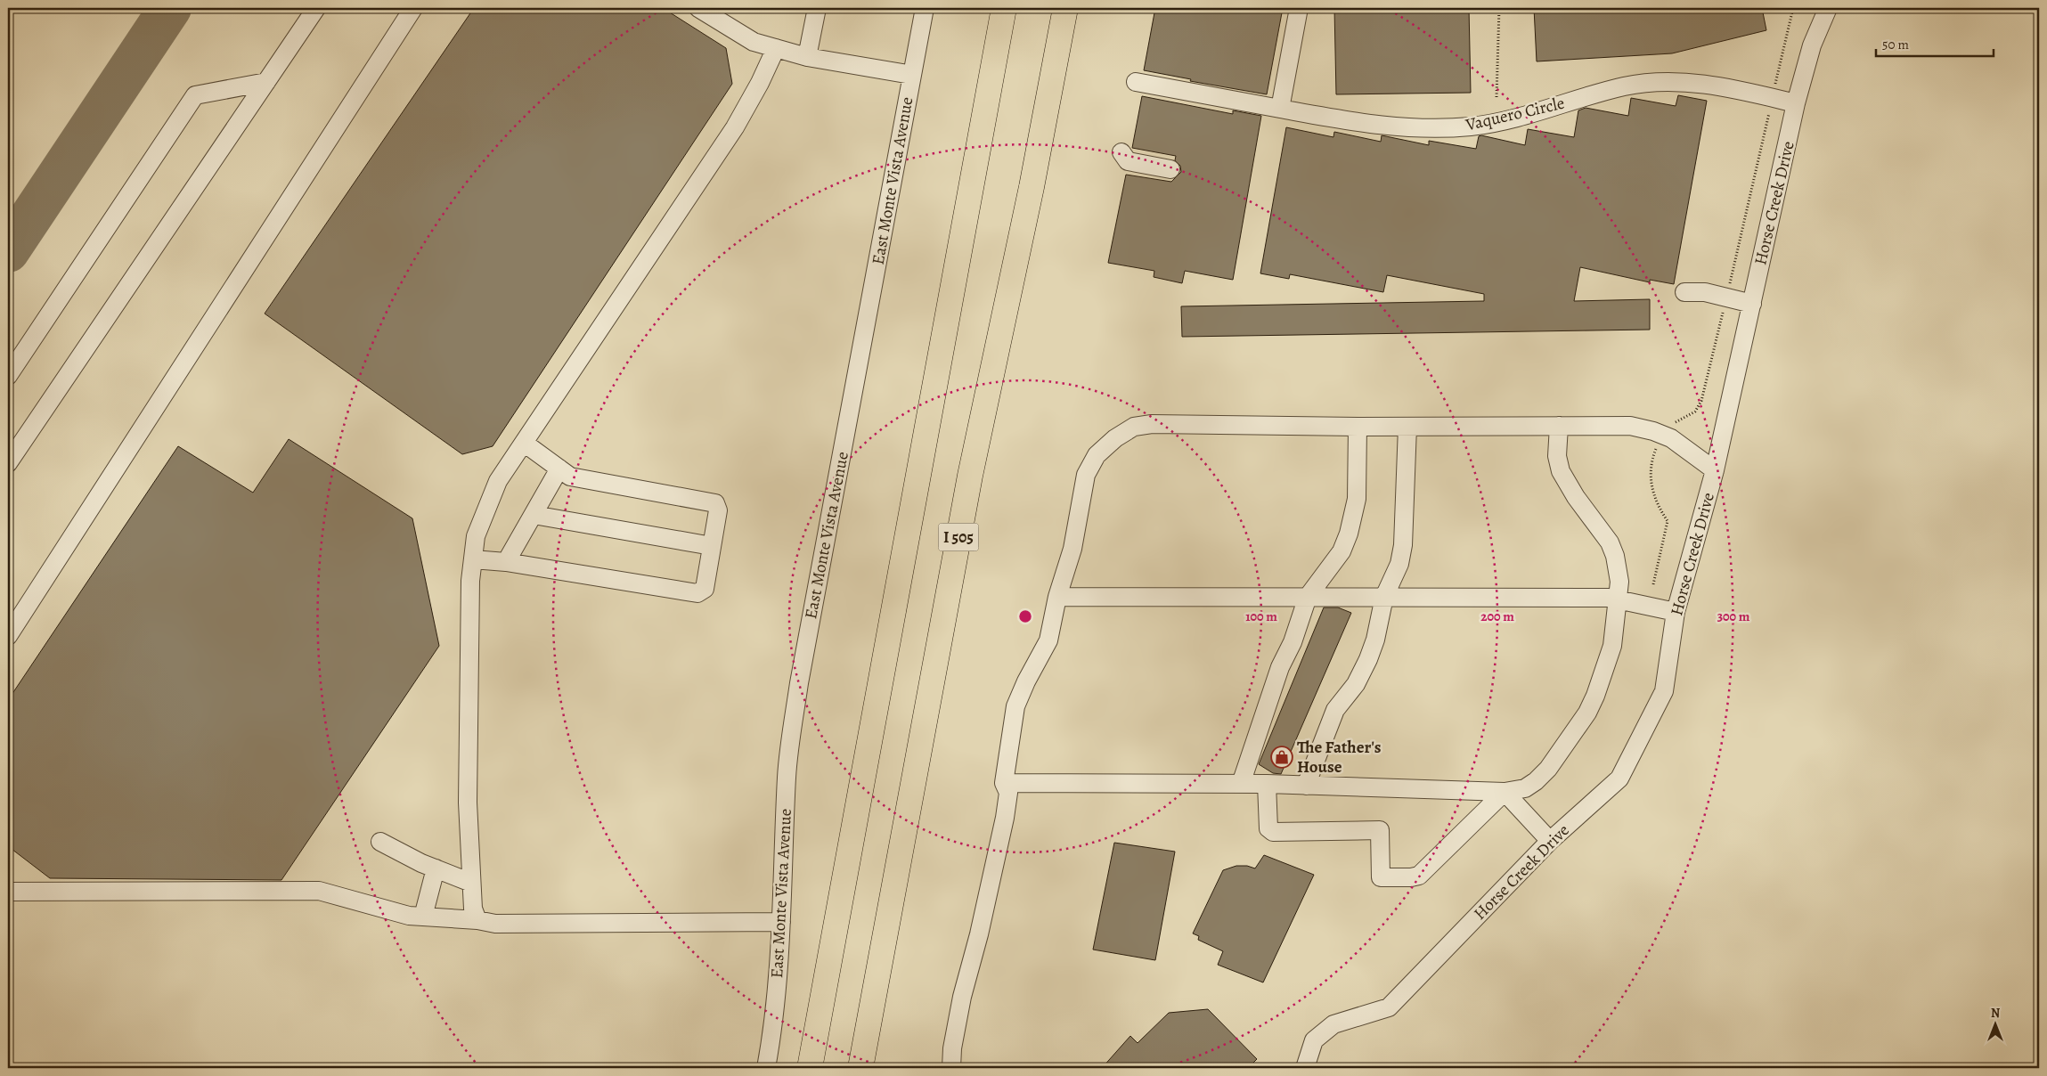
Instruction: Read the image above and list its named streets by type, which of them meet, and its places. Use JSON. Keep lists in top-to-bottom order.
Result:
{
  "streets": {
    "highway": ["I 505"],
    "street": ["Vaquero Circle", "East Monte Vista Avenue", "Horse Creek Drive"]
  },
  "crossings": [
    ["Vaquero Circle", "Horse Creek Drive"]
  ],
  "places": {
    "shop": ["The Father's House"]
  },
  "scale_bar": "50 m",
  "north": "top",
  "rings": ["100 m", "200 m", "300 m"]
}
